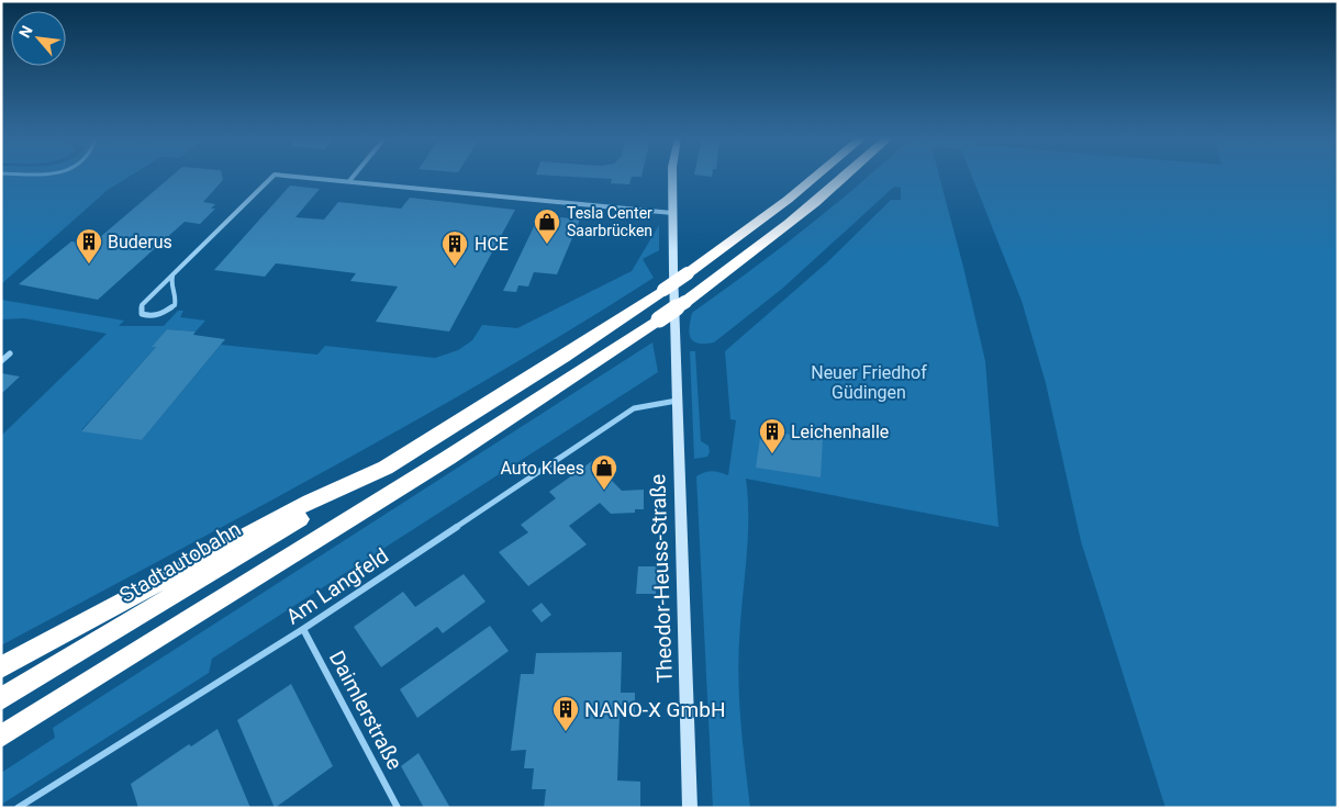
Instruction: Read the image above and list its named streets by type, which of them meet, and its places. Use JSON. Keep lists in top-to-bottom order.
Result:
{
  "streets": {
    "highway": ["Stadtautobahn"],
    "street": ["Theodor-Heuss-Straße", "Am Langfeld", "Daimlerstraße"]
  },
  "crossings": [
    ["Theodor-Heuss-Straße", "Am Langfeld"],
    ["Am Langfeld", "Daimlerstraße"]
  ],
  "parks": ["Neuer Friedhof Güdingen"],
  "places": {
    "shop": ["Tesla Center Saarbrücken", "Auto Klees"],
    "building": [
      "Buderus",
      "HCE",
      "Leichenhalle",
      "NANO-X GmbH"
    ]
  },
  "north": "top left"
}
